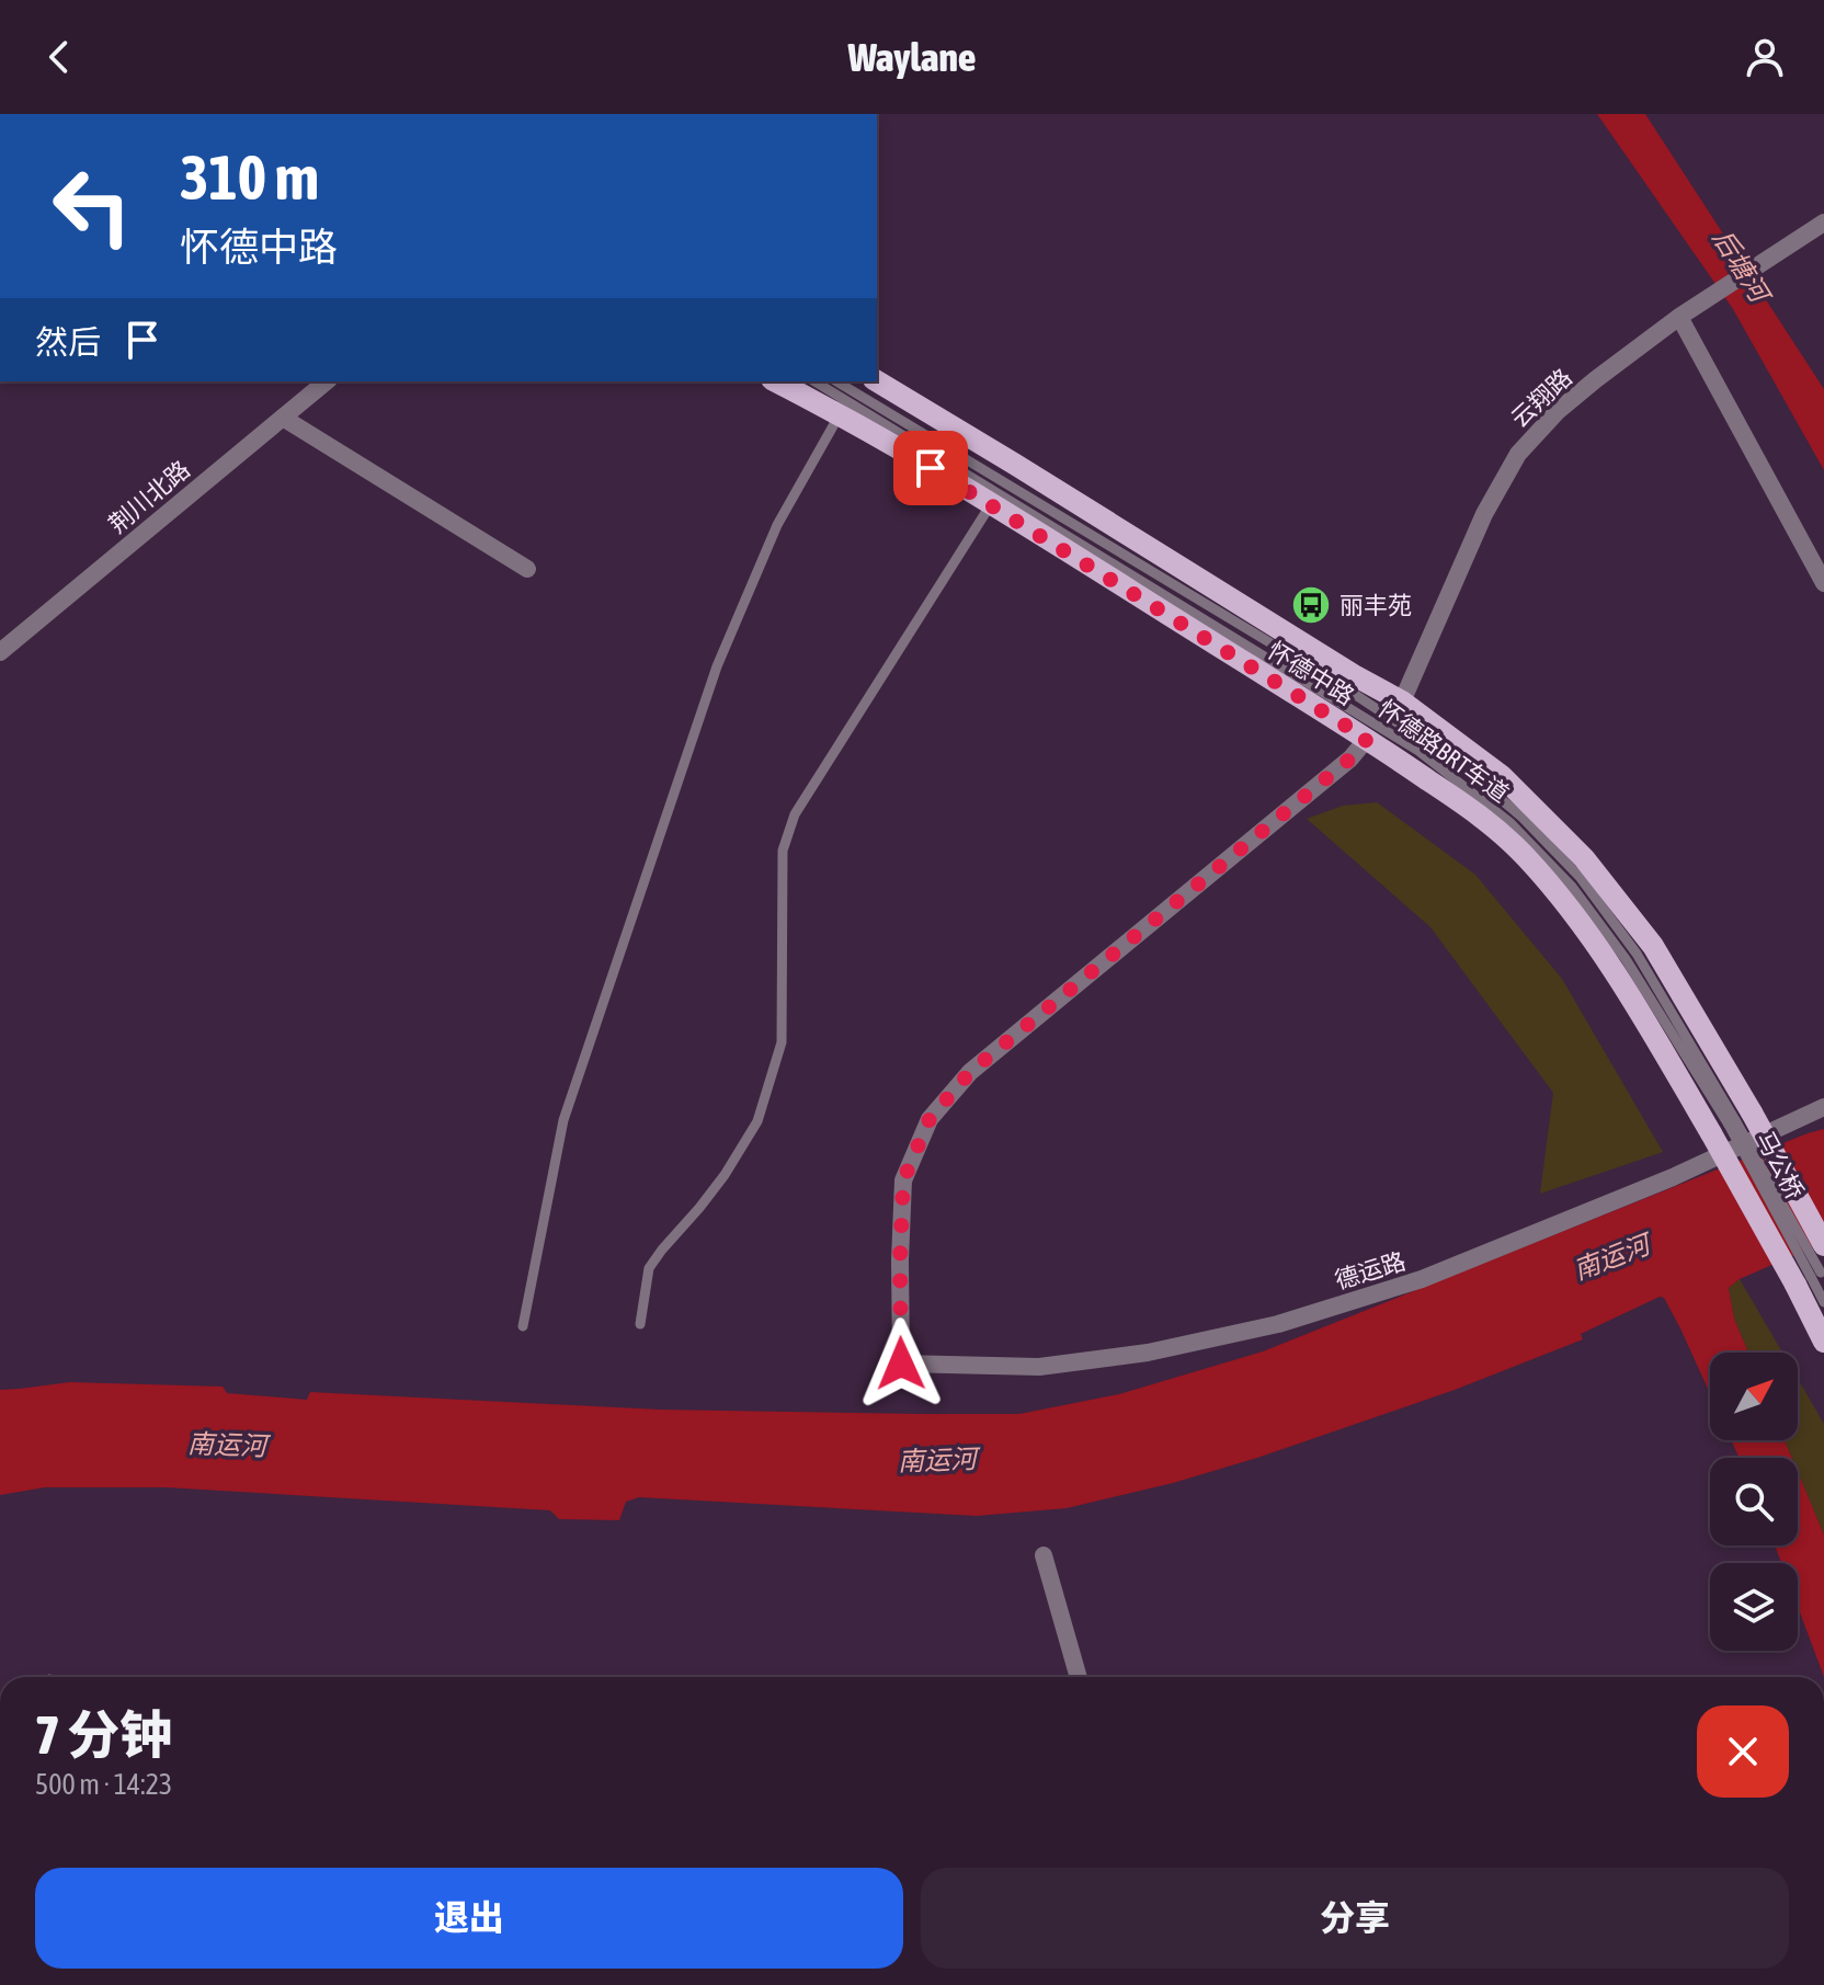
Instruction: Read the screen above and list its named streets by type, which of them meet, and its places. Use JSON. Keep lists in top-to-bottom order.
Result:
{
  "streets": {
    "main road": ["怀德中路", "马公桥"],
    "street": ["云翔路", "荆川北路", "德运路"],
    "lane": ["怀德路BRT车道"]
  },
  "crossings": [
    ["云翔路", "怀德中路"],
    ["怀德中路", "怀德路BRT车道"],
    ["怀德中路", "马公桥"],
    ["怀德中路", "德运路"],
    ["怀德路BRT车道", "马公桥"]
  ],
  "water": ["后塘河", "南运河"],
  "places": {
    "bus stop": ["丽丰苑"]
  },
  "north": "top right",
  "page": {
    "header": "Waylane",
    "turn": ["310 m", "怀德中路"],
    "then": "然后",
    "heading": ["7 分钟", "500 m · 14:23"],
    "buttons": ["退出", "分享"]
  }
}
